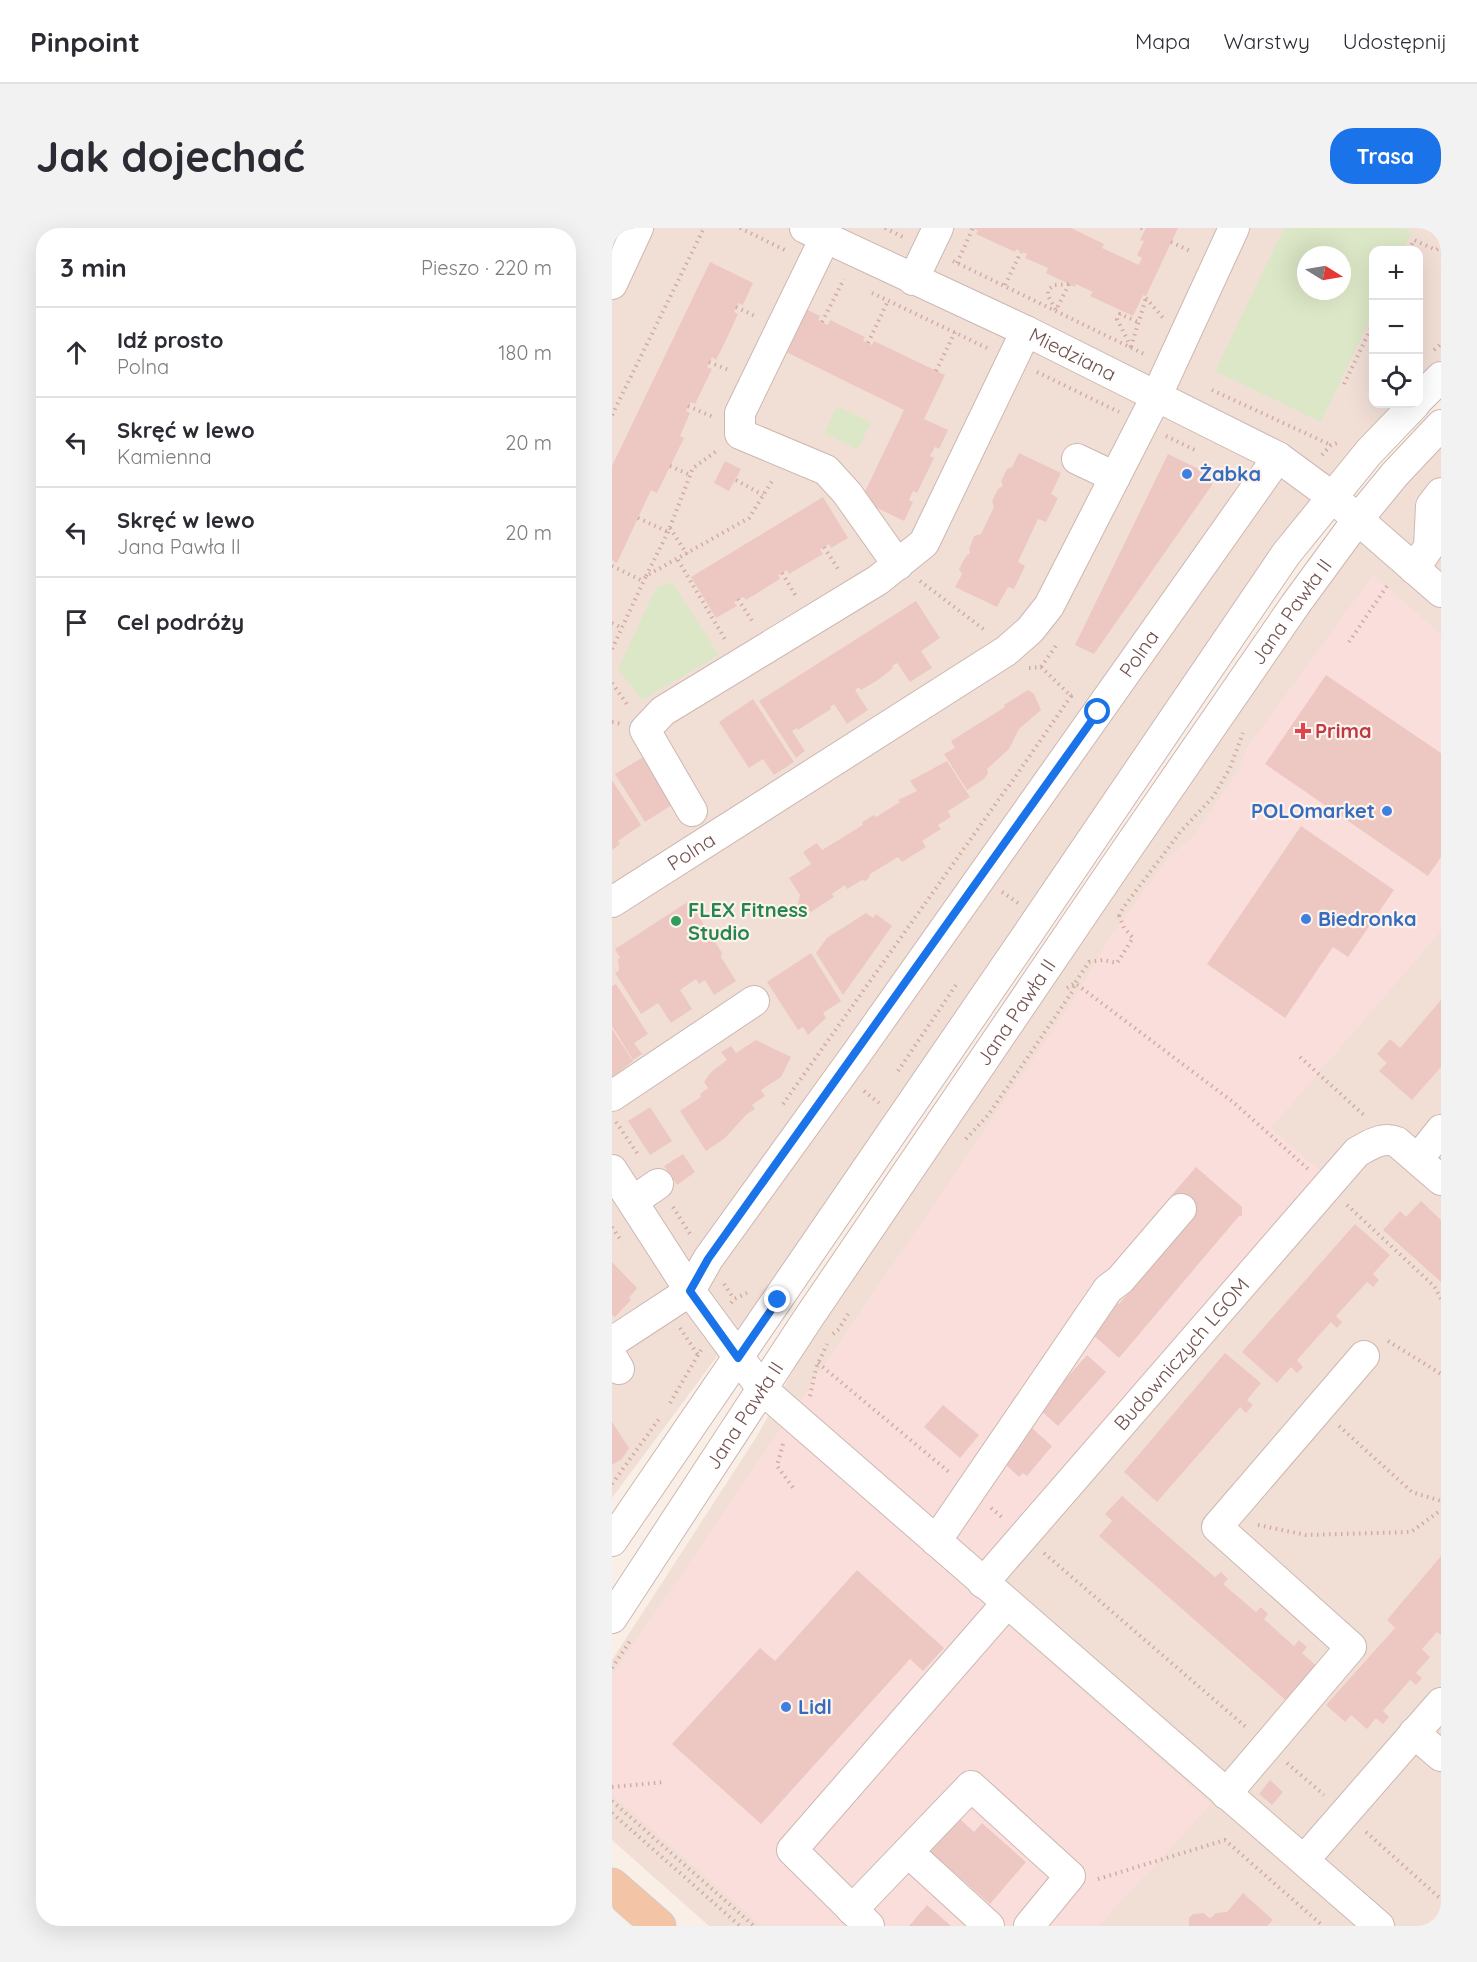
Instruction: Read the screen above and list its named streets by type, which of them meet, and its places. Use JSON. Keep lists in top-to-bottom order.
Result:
{
  "streets": {
    "street": [
      "Miedziana",
      "Jana Pawła II",
      "Polna",
      "Budowniczych LGOM"
    ]
  },
  "crossings": [
    ["Miedziana", "Jana Pawła II"],
    ["Miedziana", "Polna"]
  ],
  "places": {
    "other": [
      "Żabka",
      "POLOmarket",
      "Biedronka",
      "FLEX Fitness Studio",
      "Lidl"
    ],
    "health": ["Prima"]
  },
  "north": "right",
  "page": {
    "header": "Pinpoint",
    "nav": ["Mapa", "Warstwy", "Udostępnij"],
    "buttons": "Trasa",
    "title": "Jak dojechać",
    "heading": ["3 min", "Pieszo · 220 m"],
    "map_buttons": ["+", "−"],
    "list": [
      ["Idź prosto", "Polna", "180 m"],
      ["Skręć w lewo", "Kamienna", "20 m"],
      ["Skręć w lewo", "Jana Pawła II", "20 m"],
      "Cel podróży"
    ]
  }
}
